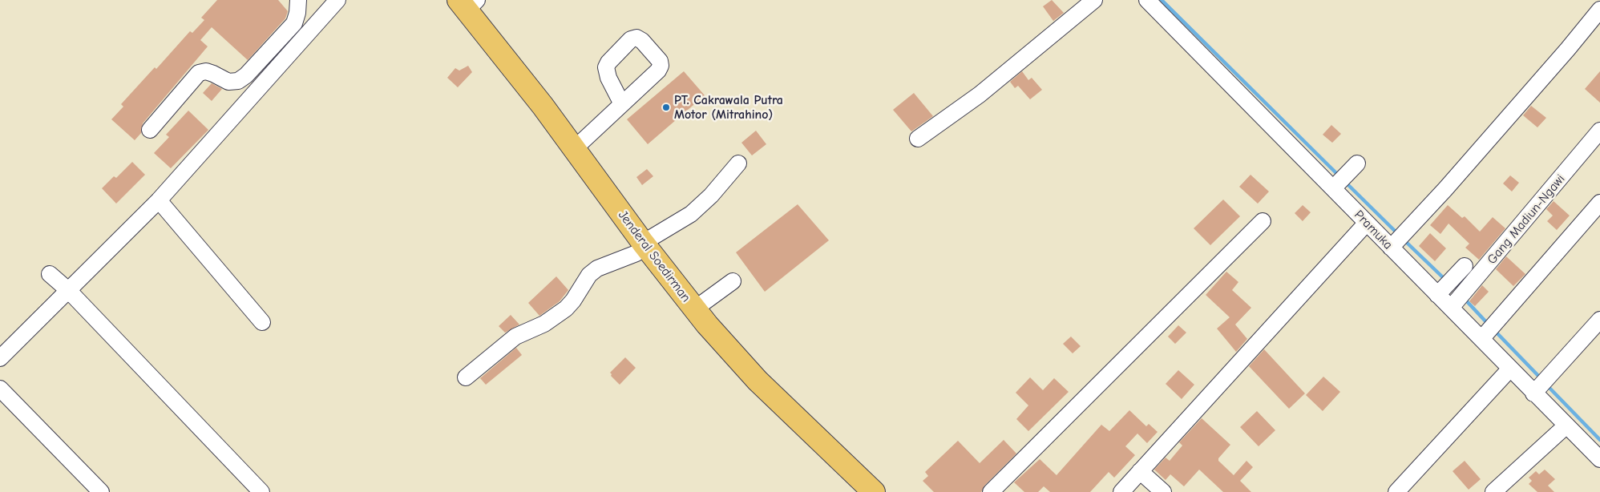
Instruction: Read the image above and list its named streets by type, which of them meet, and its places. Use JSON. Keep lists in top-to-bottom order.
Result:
{
  "streets": {
    "highway": ["Jenderal Soedirman"],
    "street": ["Gang Madiun-Ngawi", "Pramuka"]
  },
  "crossings": [
    ["Gang Madiun-Ngawi", "Pramuka"]
  ],
  "places": ["PT. Cakrawala Putra Motor (Mitrahino)"]
}
